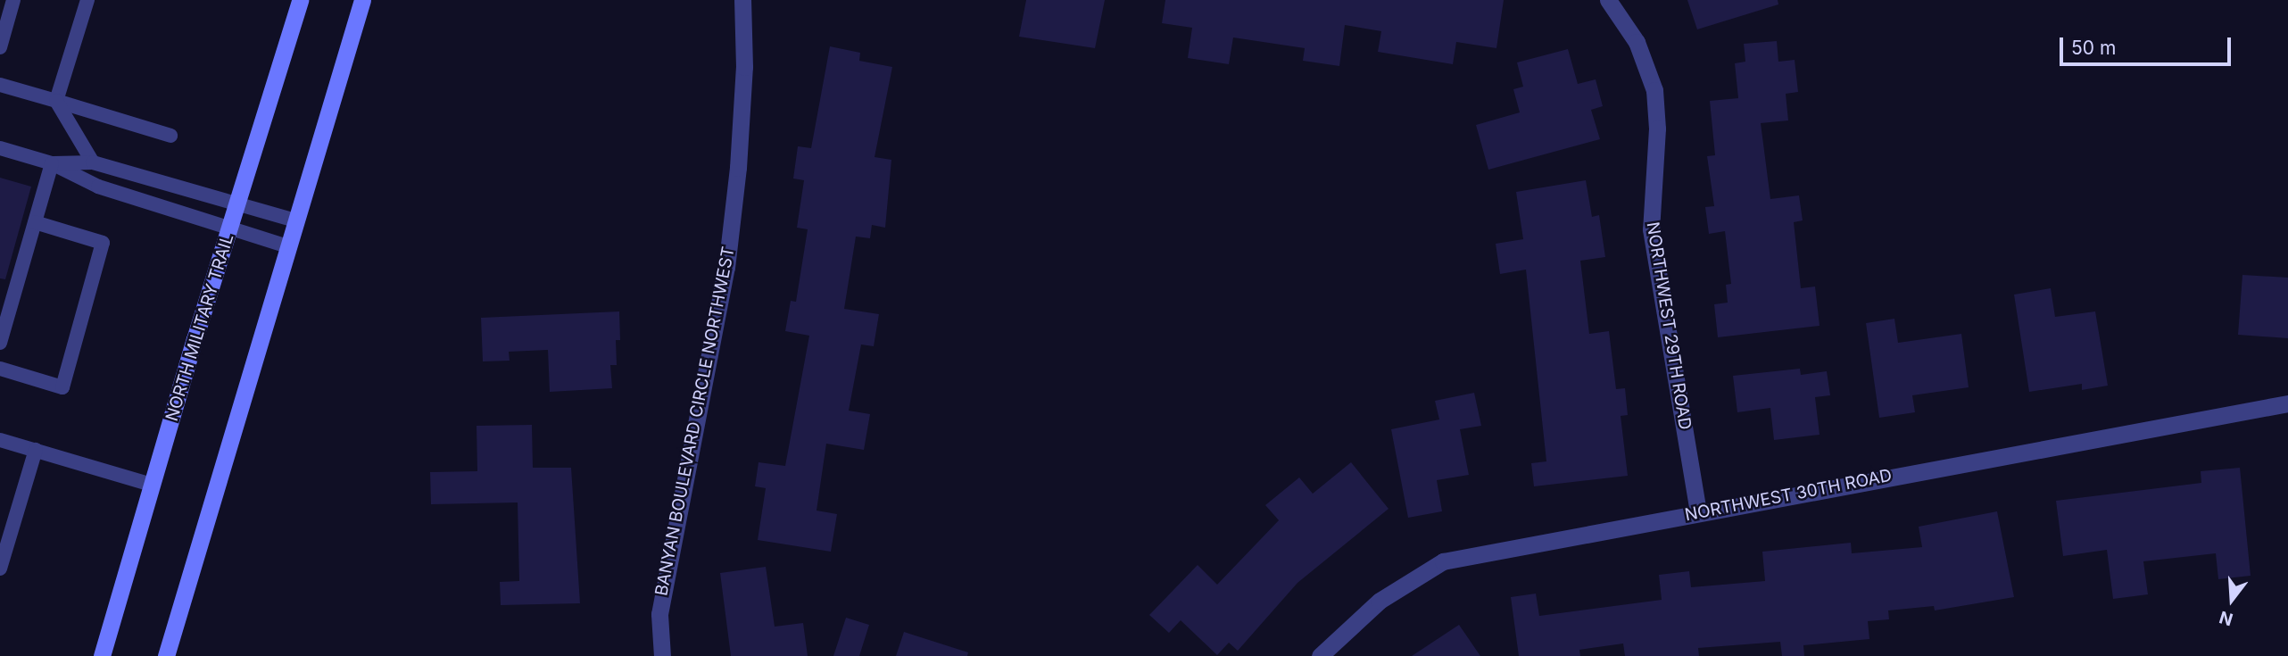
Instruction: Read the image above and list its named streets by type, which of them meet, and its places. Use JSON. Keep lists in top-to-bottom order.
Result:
{
  "streets": {
    "main road": ["NORTH MILITARY TRAIL"],
    "street": ["NORTHWEST 29TH ROAD", "BANYAN BOULEVARD CIRCLE NORTHWEST", "NORTHWEST 30TH ROAD"]
  },
  "crossings": [
    ["NORTHWEST 29TH ROAD", "NORTHWEST 30TH ROAD"]
  ],
  "scale_bar": "50 m",
  "north": "bottom"
}
